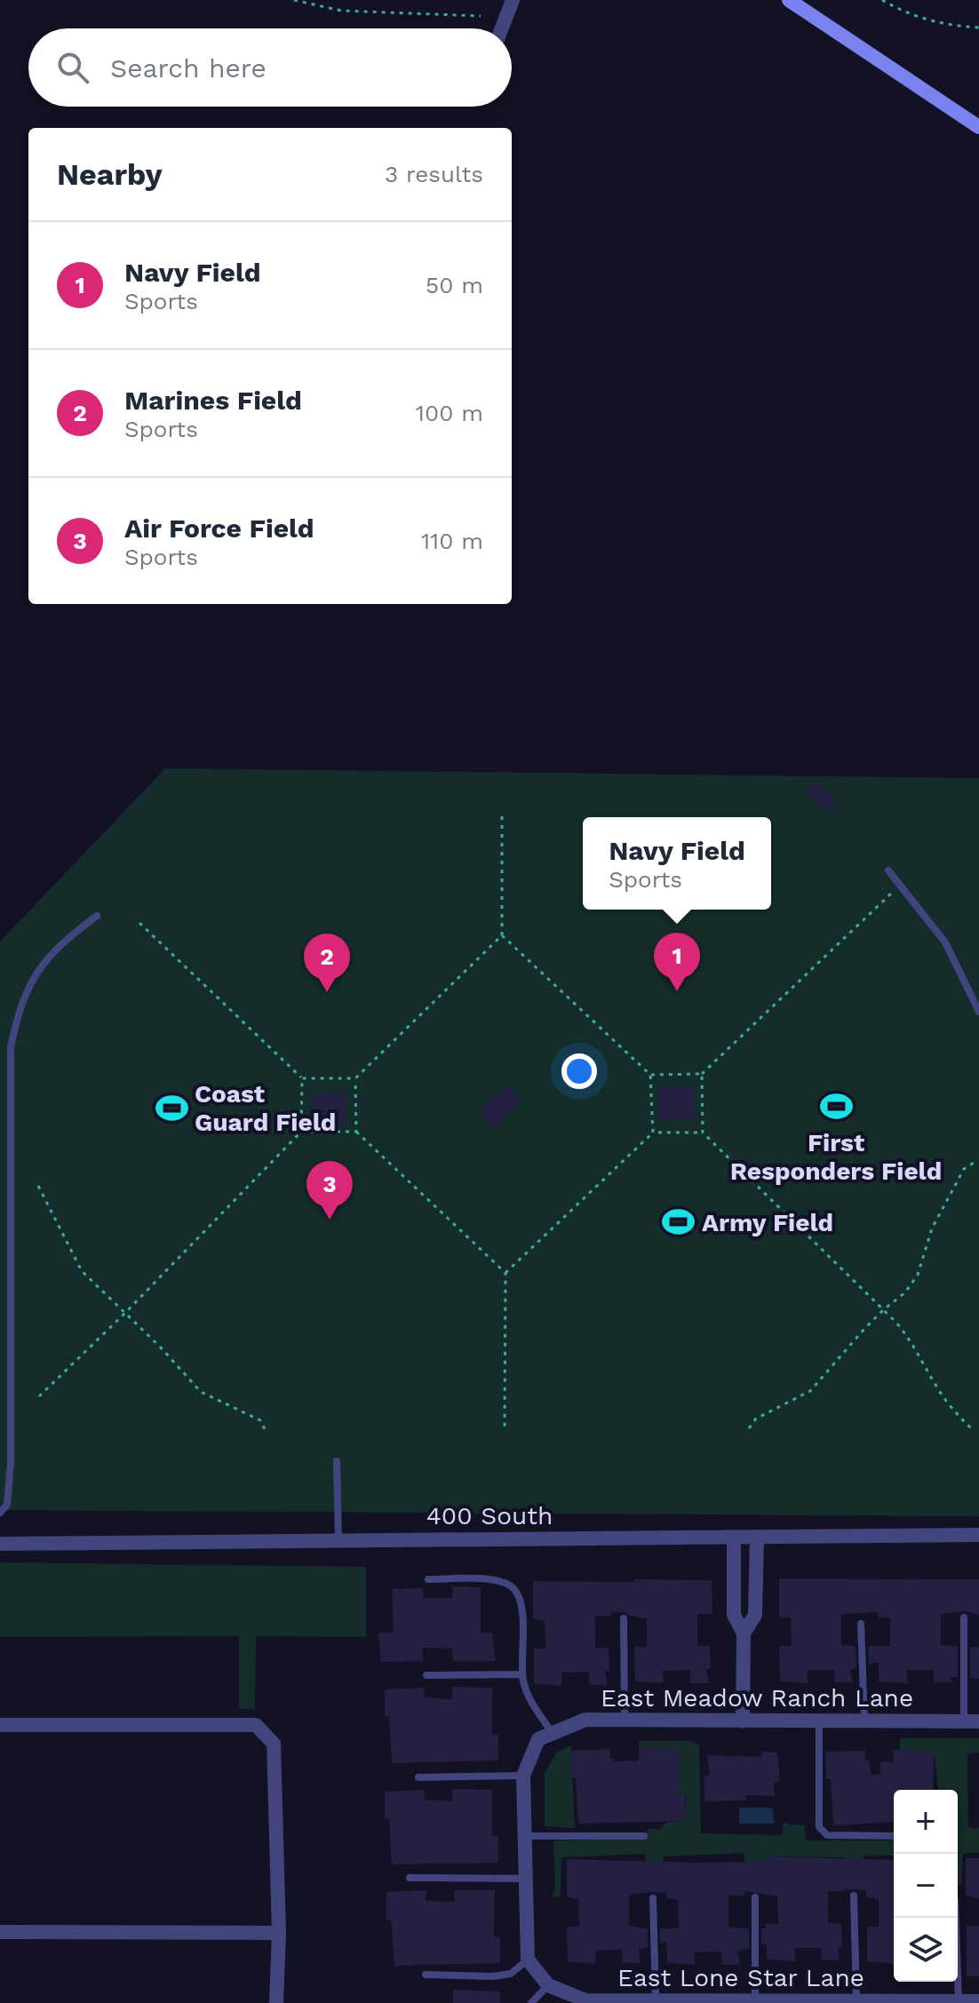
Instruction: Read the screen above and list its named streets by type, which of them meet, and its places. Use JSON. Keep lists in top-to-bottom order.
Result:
{
  "streets": {
    "street": ["400 South", "East Meadow Ranch Lane", "East Lone Star Lane"]
  },
  "places": {
    "sports": ["First Responders Field", "Coast Guard Field", "Army Field"]
  },
  "page": {
    "search": "Search here",
    "heading": ["Nearby", "3 results"],
    "list": [
      {
        "mark": "1",
        "name": "Navy Field",
        "note": "Sports",
        "value": "50 m"
      },
      {
        "mark": "2",
        "name": "Marines Field",
        "note": "Sports",
        "value": "100 m"
      },
      {
        "mark": "3",
        "name": "Air Force Field",
        "note": "Sports",
        "value": "110 m"
      }
    ],
    "popup": ["Navy Field", "Sports"],
    "pins": ["1", "2", "3"],
    "map_buttons": ["+", "−"]
  }
}
